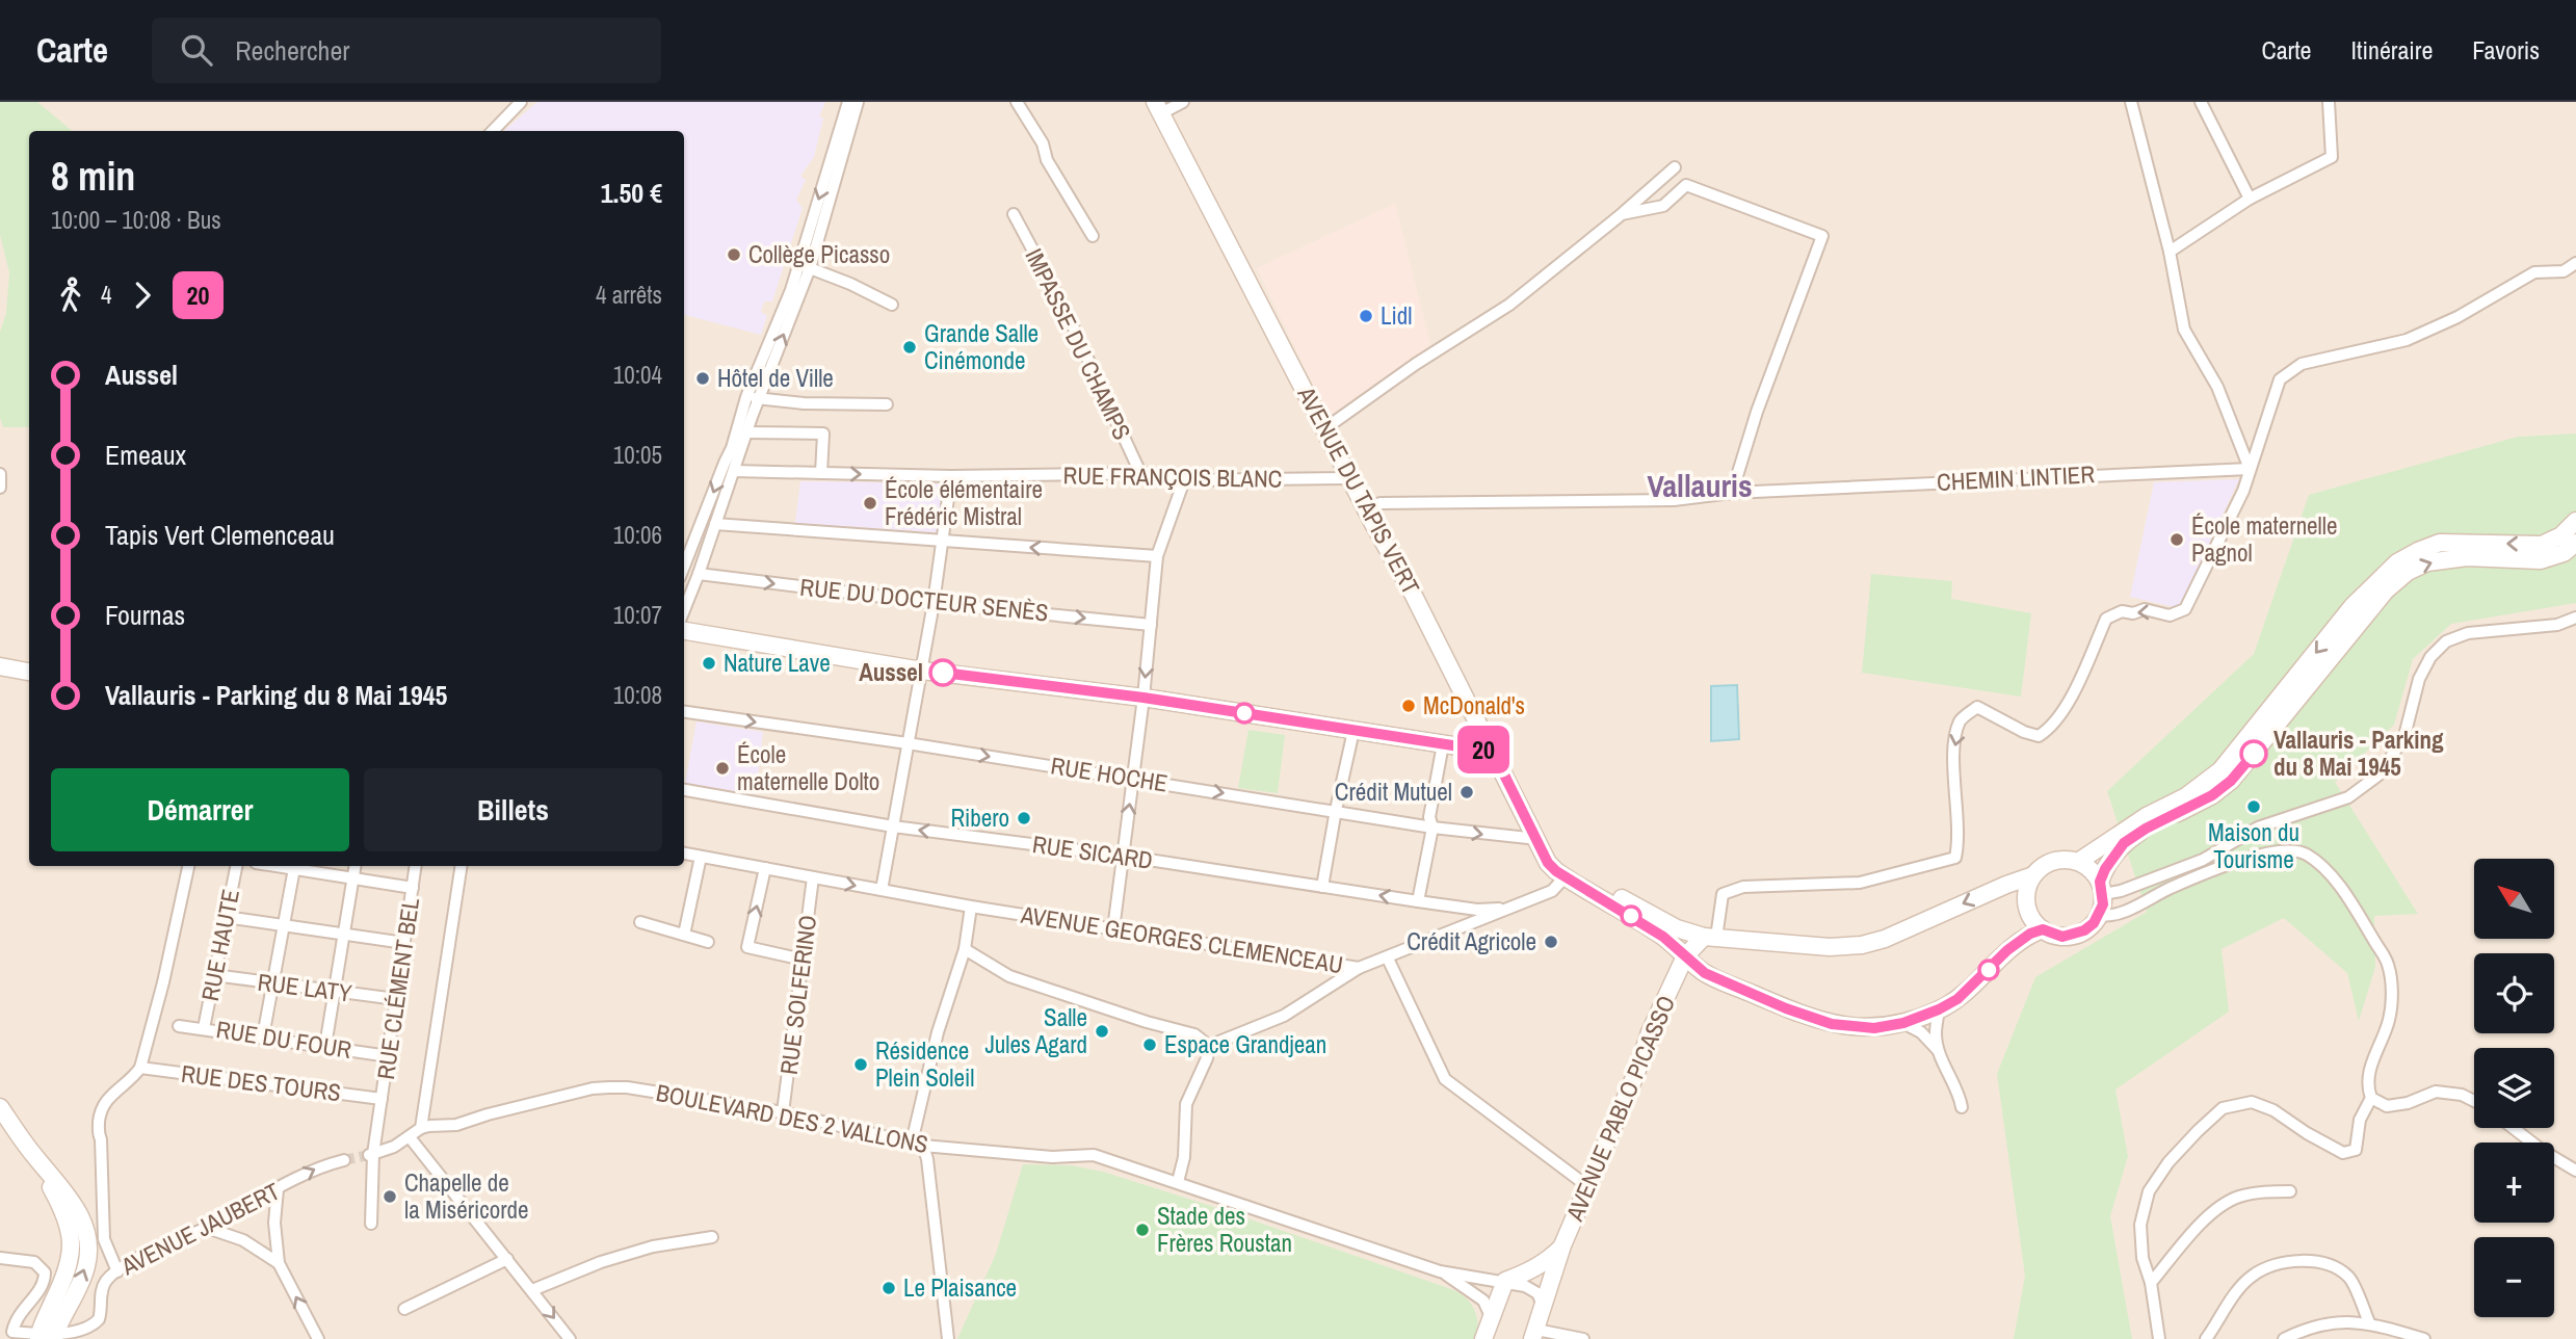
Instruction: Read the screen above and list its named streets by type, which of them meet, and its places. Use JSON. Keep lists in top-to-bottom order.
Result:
{
  "streets": {
    "main road": ["AVENUE DU TAPIS VERT", "AVENUE PABLO PICASSO"],
    "street": [
      "IMPASSE DU CHAMPS",
      "RUE FRANÇOIS BLANC",
      "CHEMIN LINTIER",
      "RUE DU DOCTEUR SENÈS",
      "RUE HOCHE",
      "RUE SICARD",
      "AVENUE GEORGES CLEMENCEAU",
      "RUE HAUTE",
      "RUE LATY",
      "RUE CLÉMENT BEL",
      "RUE SOLFERINO",
      "RUE DU FOUR",
      "RUE DES TOURS",
      "BOULEVARD DES 2 VALLONS",
      "AVENUE JAUBERT"
    ]
  },
  "crossings": [
    ["IMPASSE DU CHAMPS", "RUE FRANÇOIS BLANC"],
    ["RUE FRANÇOIS BLANC", "AVENUE DU TAPIS VERT"],
    ["CHEMIN LINTIER", "AVENUE DU TAPIS VERT"],
    ["AVENUE DU TAPIS VERT", "RUE HOCHE"],
    ["AVENUE DU TAPIS VERT", "AVENUE GEORGES CLEMENCEAU"],
    ["RUE SICARD", "AVENUE GEORGES CLEMENCEAU"],
    ["AVENUE GEORGES CLEMENCEAU", "RUE SOLFERINO"],
    ["RUE HAUTE", "RUE LATY"],
    ["RUE HAUTE", "RUE DU FOUR"],
    ["RUE LATY", "RUE CLÉMENT BEL"],
    ["RUE CLÉMENT BEL", "RUE DU FOUR"],
    ["RUE CLÉMENT BEL", "RUE DES TOURS"],
    ["RUE SOLFERINO", "BOULEVARD DES 2 VALLONS"]
  ],
  "one_way": ["RUE HOCHE", "RUE SICARD"],
  "districts": ["Vallauris"],
  "places": [
    "Collège Picasso",
    "Lidl",
    "Grande Salle Cinémonde",
    "Hôtel de Ville",
    "École élémentaire Frédéric Mistral",
    "École maternelle Pagnol",
    "Nature Lave",
    "Aussel",
    "McDonald's",
    "Vallauris - Parking du 8 Mai 1945",
    "École maternelle Dolto",
    "Crédit Mutuel",
    "Maison du Tourisme",
    "Ribero",
    "Crédit Agricole",
    "Salle Jules Agard",
    "Espace Grandjean",
    "Résidence Plein Soleil",
    "Chapelle de la Miséricorde",
    "Stade des Frères Roustan",
    "Le Plaisance"
  ],
  "lines": ["bus line 20"],
  "north": "top left",
  "page": {
    "header": "Carte",
    "search": "Rechercher",
    "nav": ["Carte", "Itinéraire", "Favoris"],
    "on_map": "20",
    "heading": ["8 min", "10:00 – 10:08 · Bus", "1.50 €"],
    "legs": ["4", "20", "4 arrêts"],
    "list": [
      {
        "name": "Aussel",
        "value": "10:04"
      },
      {
        "name": "Emeaux",
        "value": "10:05"
      },
      {
        "name": "Tapis Vert Clemenceau",
        "value": "10:06"
      },
      {
        "name": "Fournas",
        "value": "10:07"
      },
      {
        "name": "Vallauris - Parking du 8 Mai 1945",
        "value": "10:08"
      }
    ],
    "buttons": ["Démarrer", "Billets"],
    "map_buttons": ["+", "−"]
  }
}
